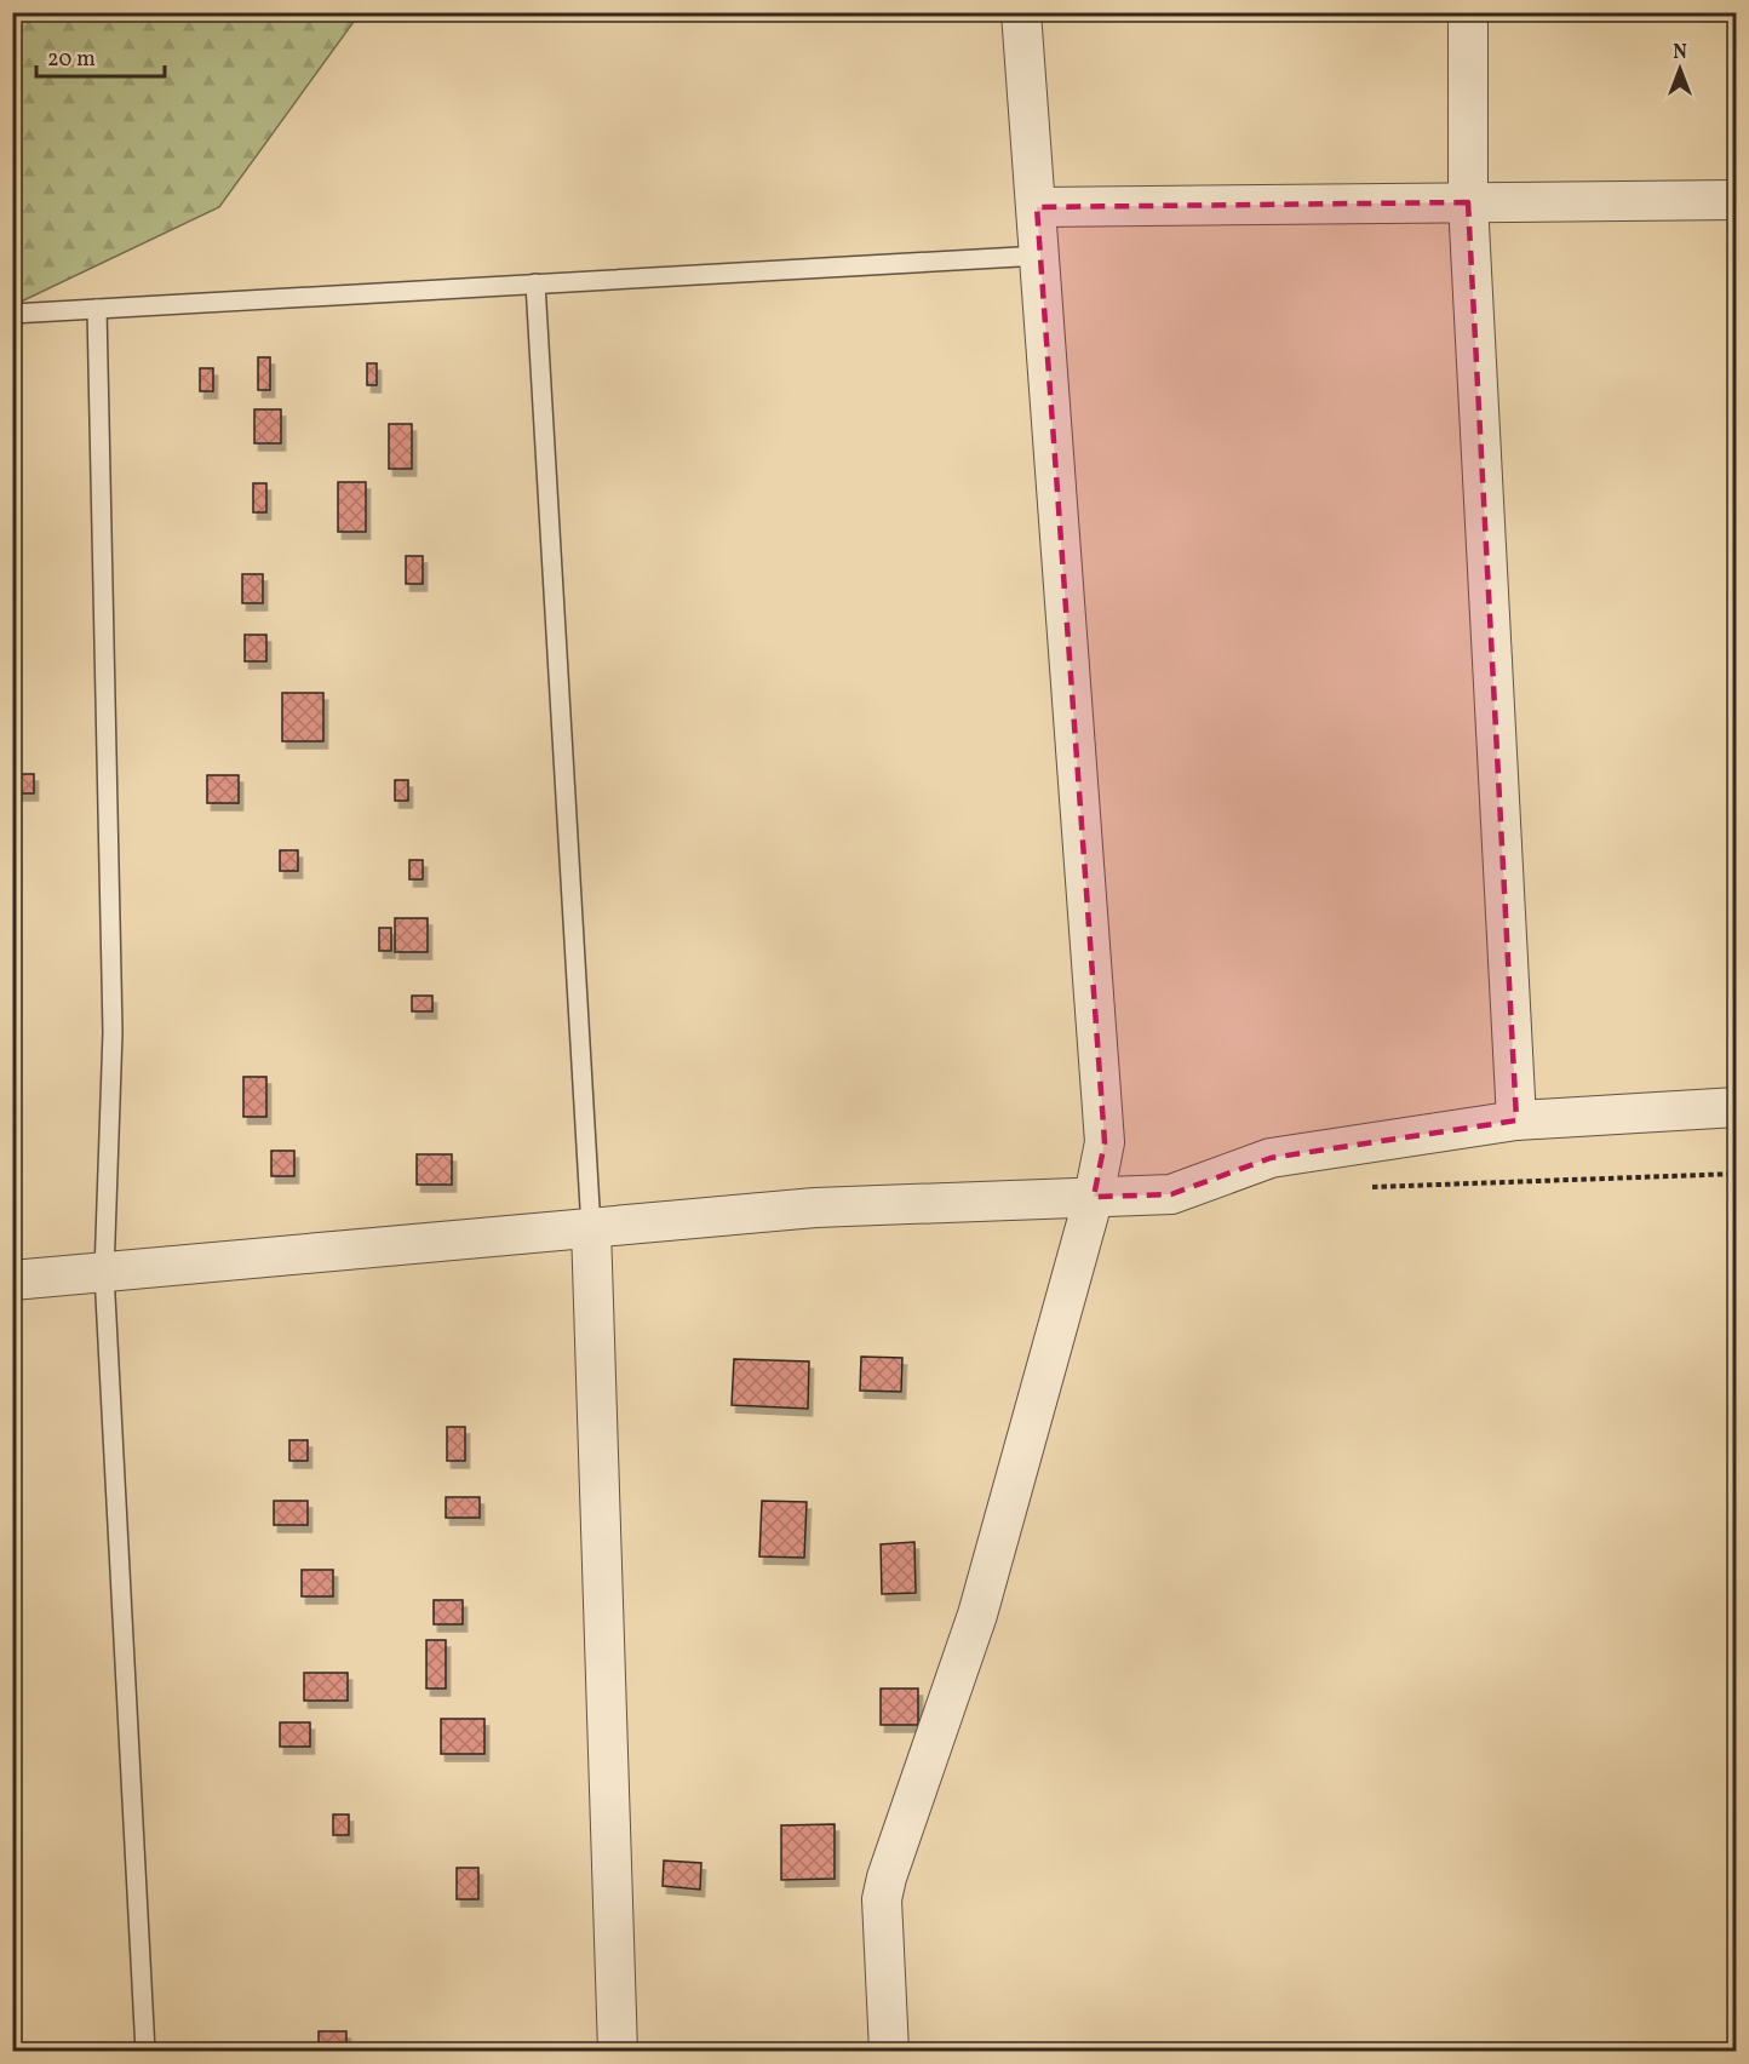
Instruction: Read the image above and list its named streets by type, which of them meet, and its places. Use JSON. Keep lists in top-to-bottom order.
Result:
{
  "scale_bar": "20 m",
  "north": "top"
}
